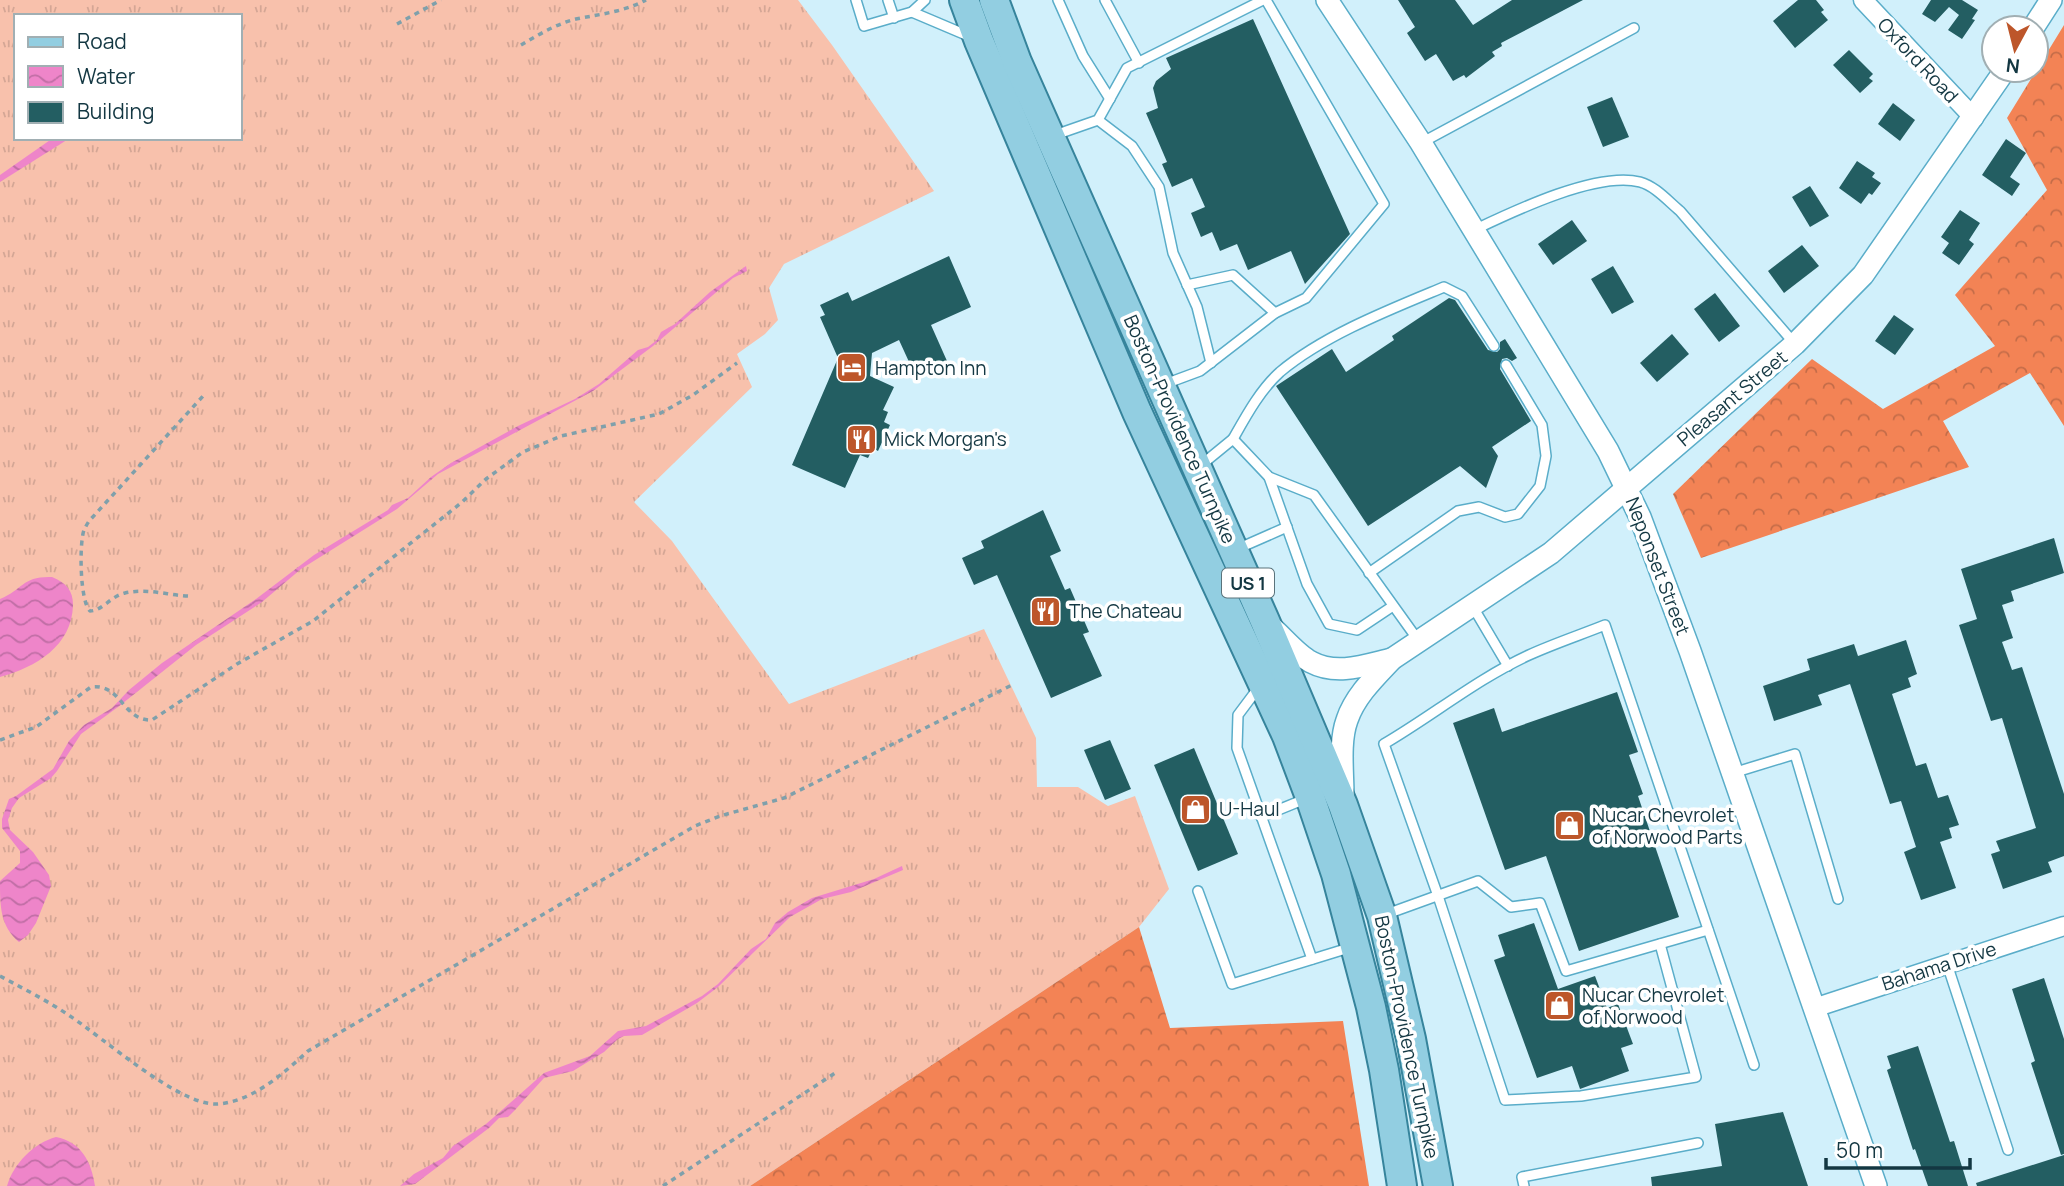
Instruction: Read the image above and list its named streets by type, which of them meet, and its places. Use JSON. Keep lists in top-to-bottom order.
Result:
{
  "streets": {
    "main road": ["Boston-Providence Turnpike", "US 1"],
    "street": [
      "Oxford Road",
      "Pleasant Street",
      "Neponset Street",
      "Bahama Drive"
    ]
  },
  "crossings": [
    ["Oxford Road", "Pleasant Street"],
    ["Pleasant Street", "Boston-Providence Turnpike"],
    ["Pleasant Street", "Neponset Street"],
    ["Neponset Street", "Bahama Drive"]
  ],
  "places": {
    "hotel": ["Hampton Inn"],
    "restaurant": ["Mick Morgan's", "The Chateau"],
    "shop": ["U-Haul", "Nucar Chevrolet of Norwood Parts", "Nucar Chevrolet of Norwood"]
  },
  "legend": ["Road", "Water", "Building"],
  "scale_bar": "50 m",
  "north": "bottom"
}
